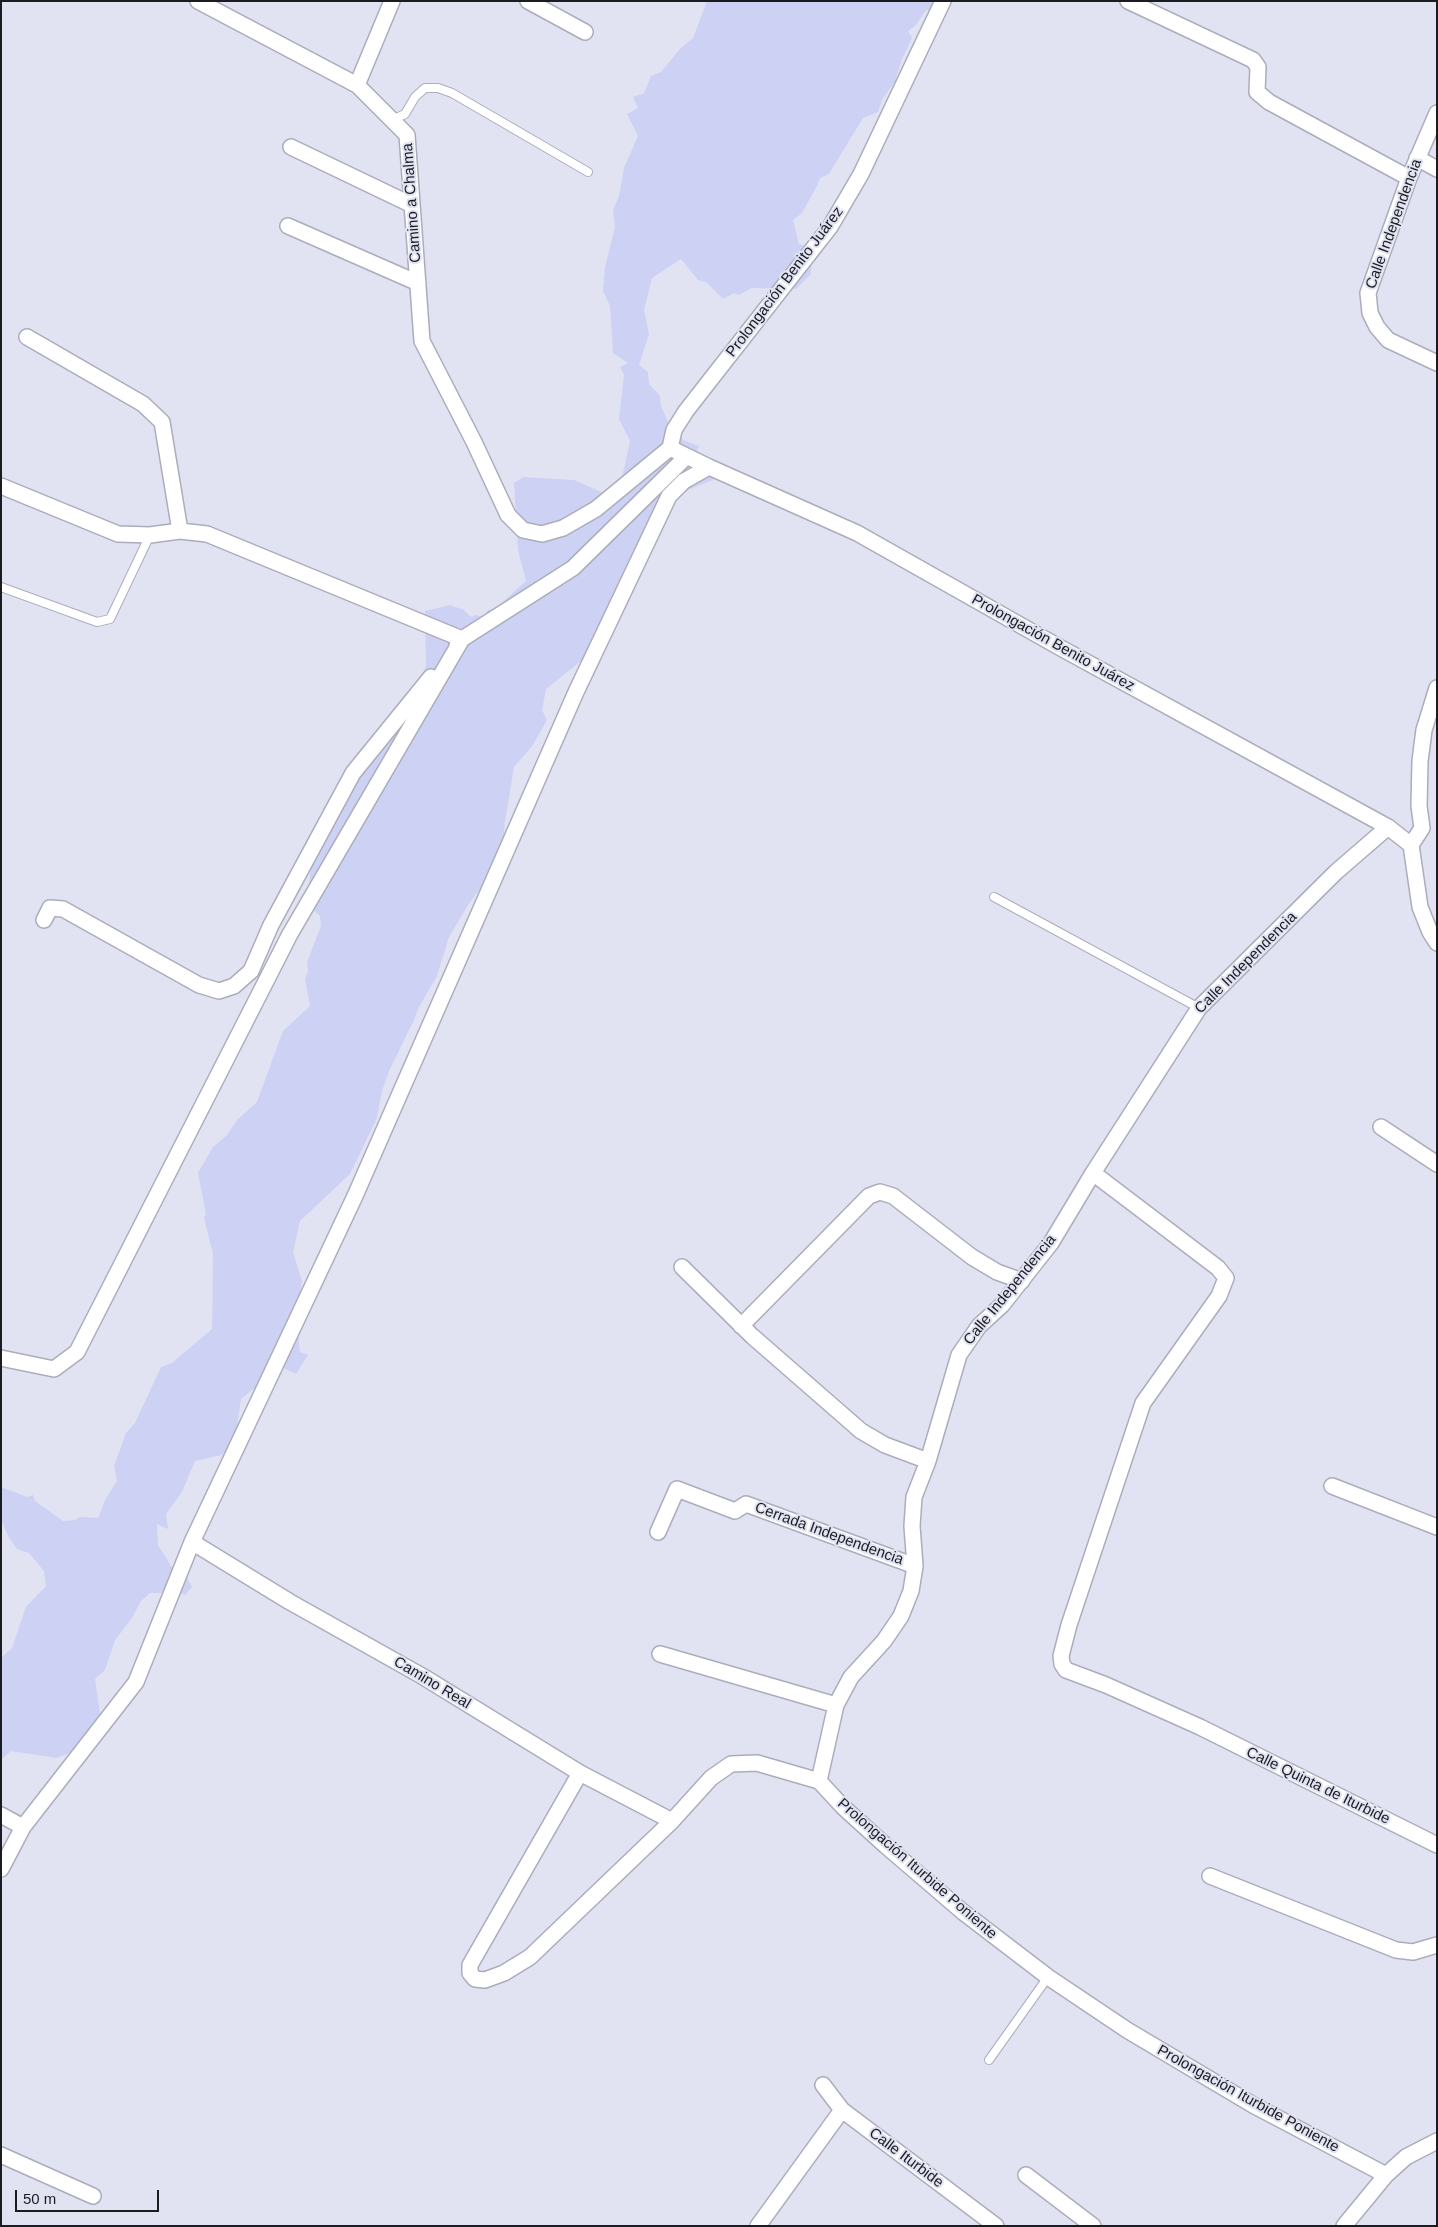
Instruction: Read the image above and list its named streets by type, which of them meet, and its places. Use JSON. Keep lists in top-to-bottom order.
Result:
{
  "streets": {
    "street": [
      "Camino a Chalma",
      "Calle Independencia",
      "Prolongación Benito Juárez",
      "Cerrada Independencia",
      "Camino Real",
      "Calle Quinta de Iturbide",
      "Prolongación Iturbide Poniente",
      "Calle Iturbide"
    ]
  },
  "crossings": [
    ["Camino a Chalma", "Prolongación Benito Juárez"],
    ["Calle Independencia", "Prolongación Benito Juárez"],
    ["Calle Independencia", "Cerrada Independencia"],
    ["Calle Independencia", "Calle Quinta de Iturbide"],
    ["Calle Independencia", "Prolongación Iturbide Poniente"]
  ],
  "scale_bar": "50 m"
}
